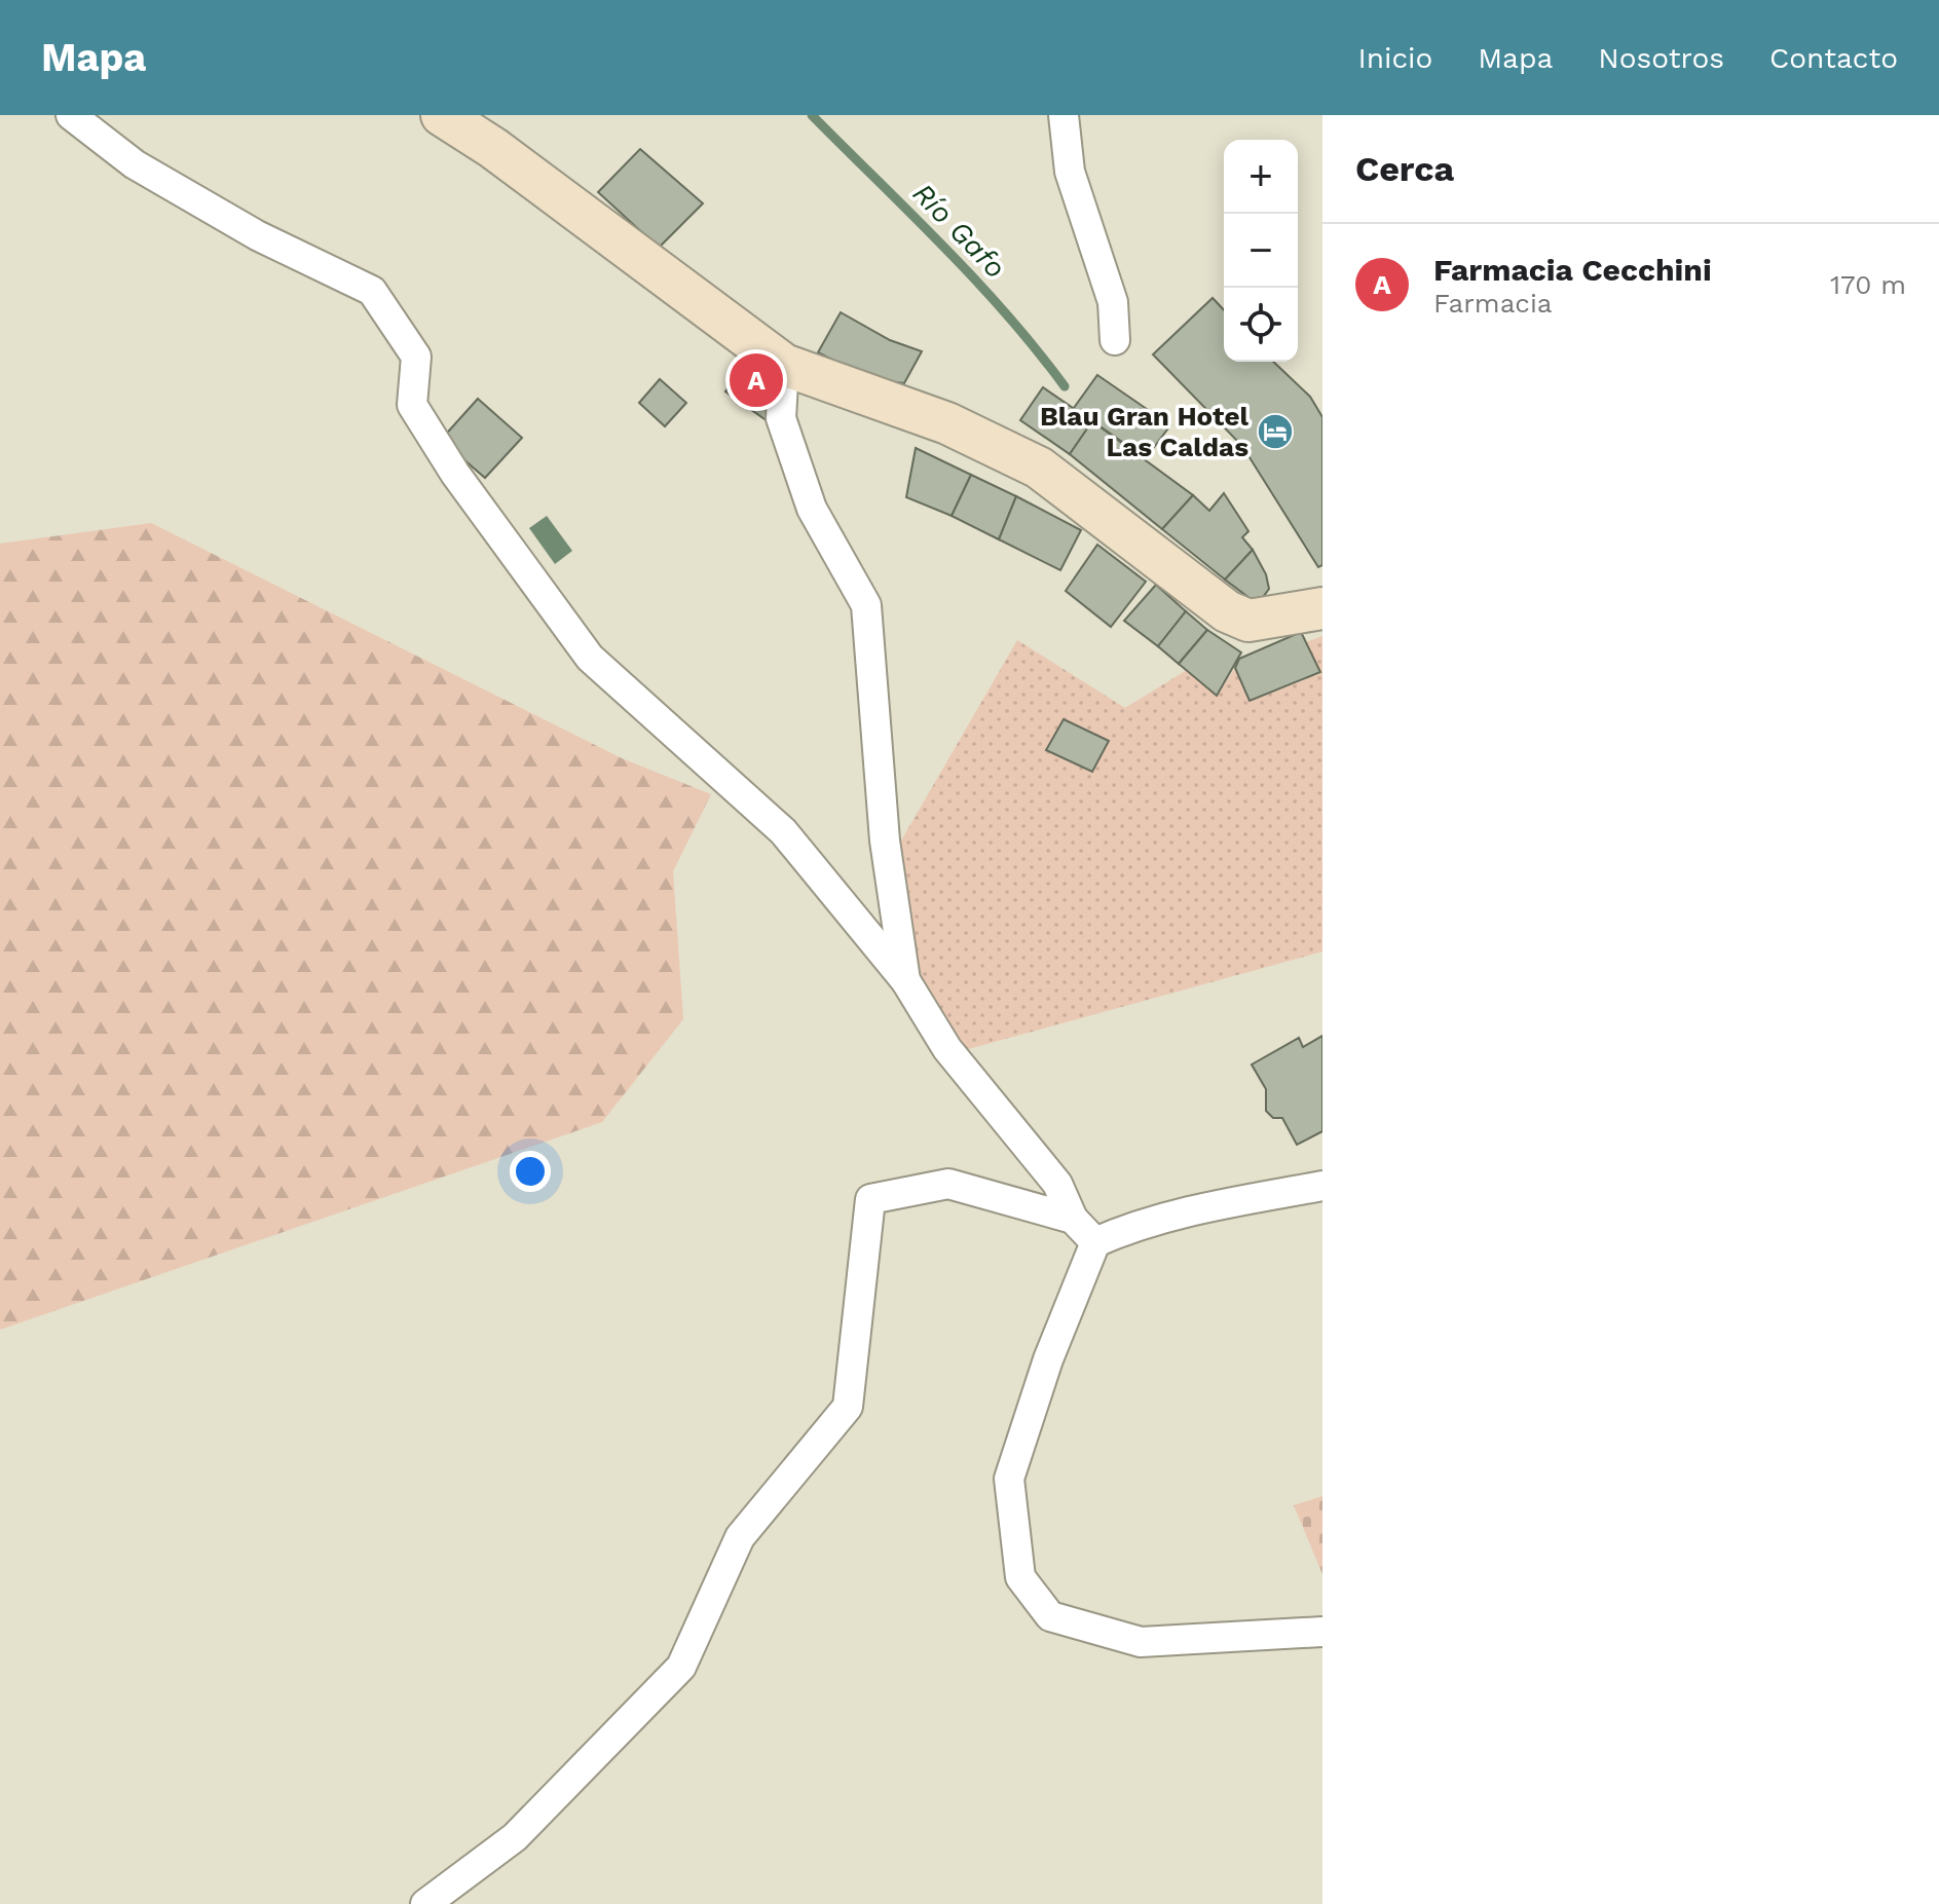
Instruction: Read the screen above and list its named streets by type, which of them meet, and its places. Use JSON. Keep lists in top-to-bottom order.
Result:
{
  "water": ["Río Gafo"],
  "places": {
    "hotel": ["Blau Gran Hotel Las Caldas"]
  },
  "page": {
    "header": "Mapa",
    "nav": [
      "Inicio",
      "Mapa",
      "Nosotros",
      "Contacto"
    ],
    "heading": "Cerca",
    "map_buttons": ["+", "−"],
    "list": [
      {
        "mark": "A",
        "name": "Farmacia Cecchini",
        "note": "Farmacia",
        "value": "170 m"
      }
    ],
    "pins": "A"
  }
}
